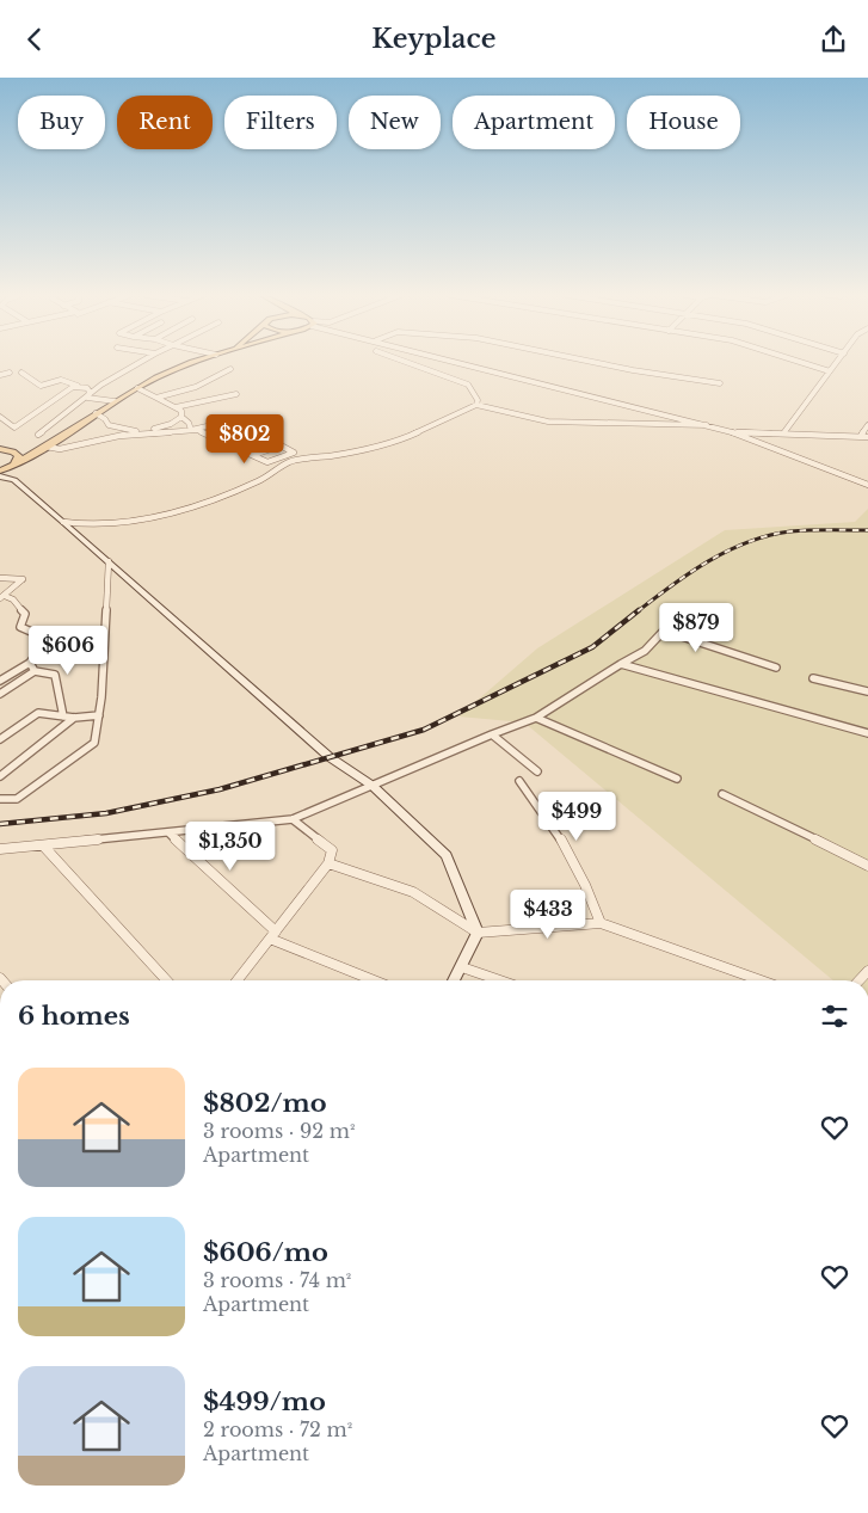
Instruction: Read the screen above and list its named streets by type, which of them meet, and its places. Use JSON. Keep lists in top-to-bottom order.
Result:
{
  "page": {
    "header": "Keyplace",
    "chip": [
      "Buy",
      "Rent",
      "Filters",
      "New",
      "Apartment",
      "House"
    ],
    "price": [
      "$802",
      "$879",
      "$606",
      "$499",
      "$1,350",
      "$433"
    ],
    "heading": "6 homes",
    "list": [
      {
        "name": "$802/mo",
        "note": "3 rooms · 92 m² · Apartment"
      },
      {
        "name": "$606/mo",
        "note": "3 rooms · 74 m² · Apartment"
      },
      {
        "name": "$499/mo",
        "note": "2 rooms · 72 m² · Apartment"
      }
    ]
  }
}
